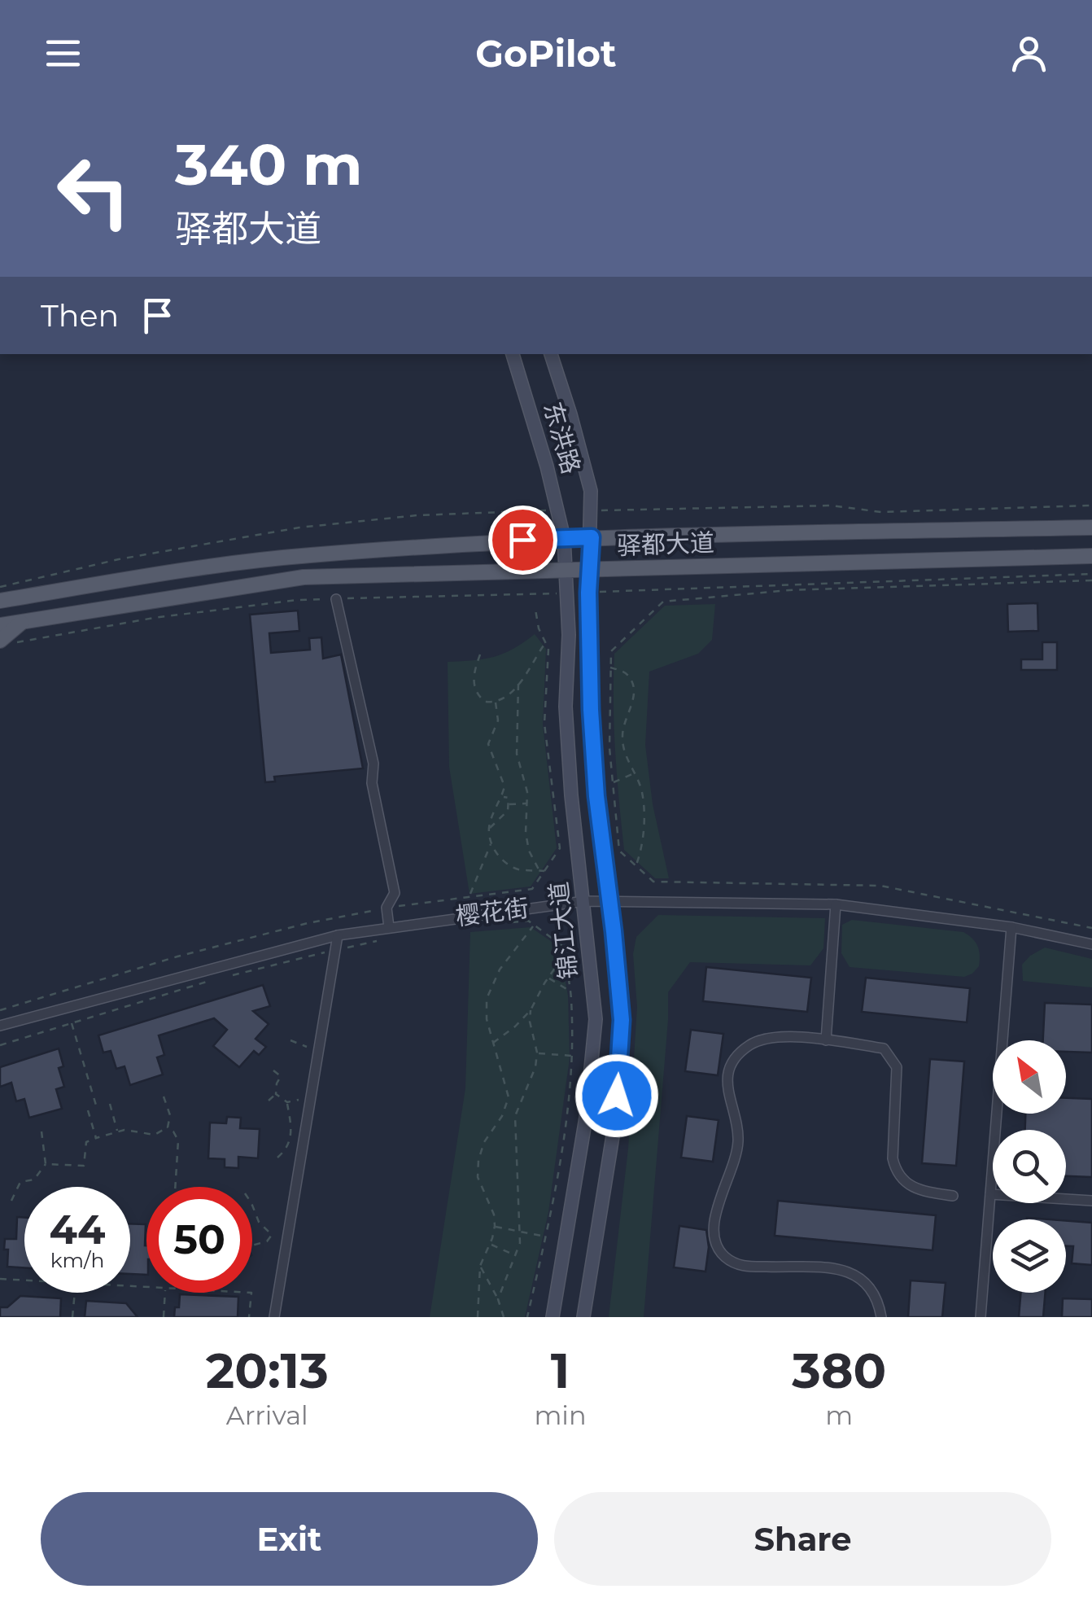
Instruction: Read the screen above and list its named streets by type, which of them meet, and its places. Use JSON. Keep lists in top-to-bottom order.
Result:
{
  "streets": {
    "main road": ["东洪路", "驿都大道", "锦江大道"],
    "street": ["樱花街"]
  },
  "crossings": [
    ["东洪路", "驿都大道"],
    ["东洪路", "锦江大道"],
    ["驿都大道", "锦江大道"],
    ["樱花街", "锦江大道"]
  ],
  "north": "top left",
  "page": {
    "header": "GoPilot",
    "turn": ["340 m", "驿都大道"],
    "then": "Then",
    "speed": "44 km/h",
    "limit": "50",
    "eta": [
      "20:13",
      "Arrival",
      "1",
      "min",
      "380",
      "m"
    ],
    "buttons": ["Exit", "Share"]
  }
}
